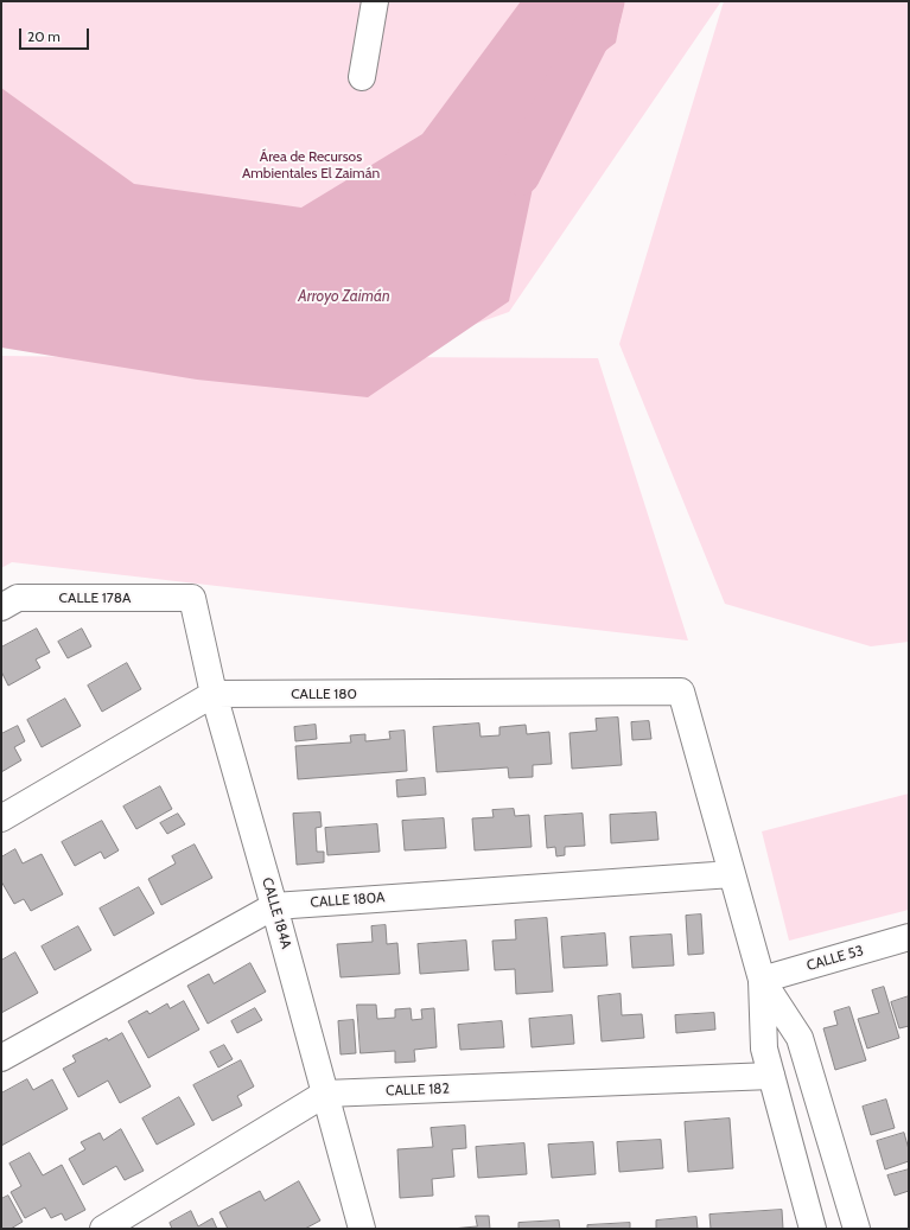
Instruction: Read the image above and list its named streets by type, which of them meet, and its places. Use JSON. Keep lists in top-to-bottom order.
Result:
{
  "streets": {
    "street": [
      "CALLE 178A",
      "CALLE 180",
      "CALLE 180A",
      "CALLE 184A",
      "CALLE 53",
      "CALLE 182"
    ]
  },
  "crossings": [
    ["CALLE 178A", "CALLE 184A"],
    ["CALLE 180", "CALLE 180A"],
    ["CALLE 180", "CALLE 184A"],
    ["CALLE 180A", "CALLE 184A"],
    ["CALLE 184A", "CALLE 182"]
  ],
  "water": ["Arroyo Zaimán"],
  "parks": ["Área de Recursos Ambientales El Zaimán"],
  "scale_bar": "20 m"
}
